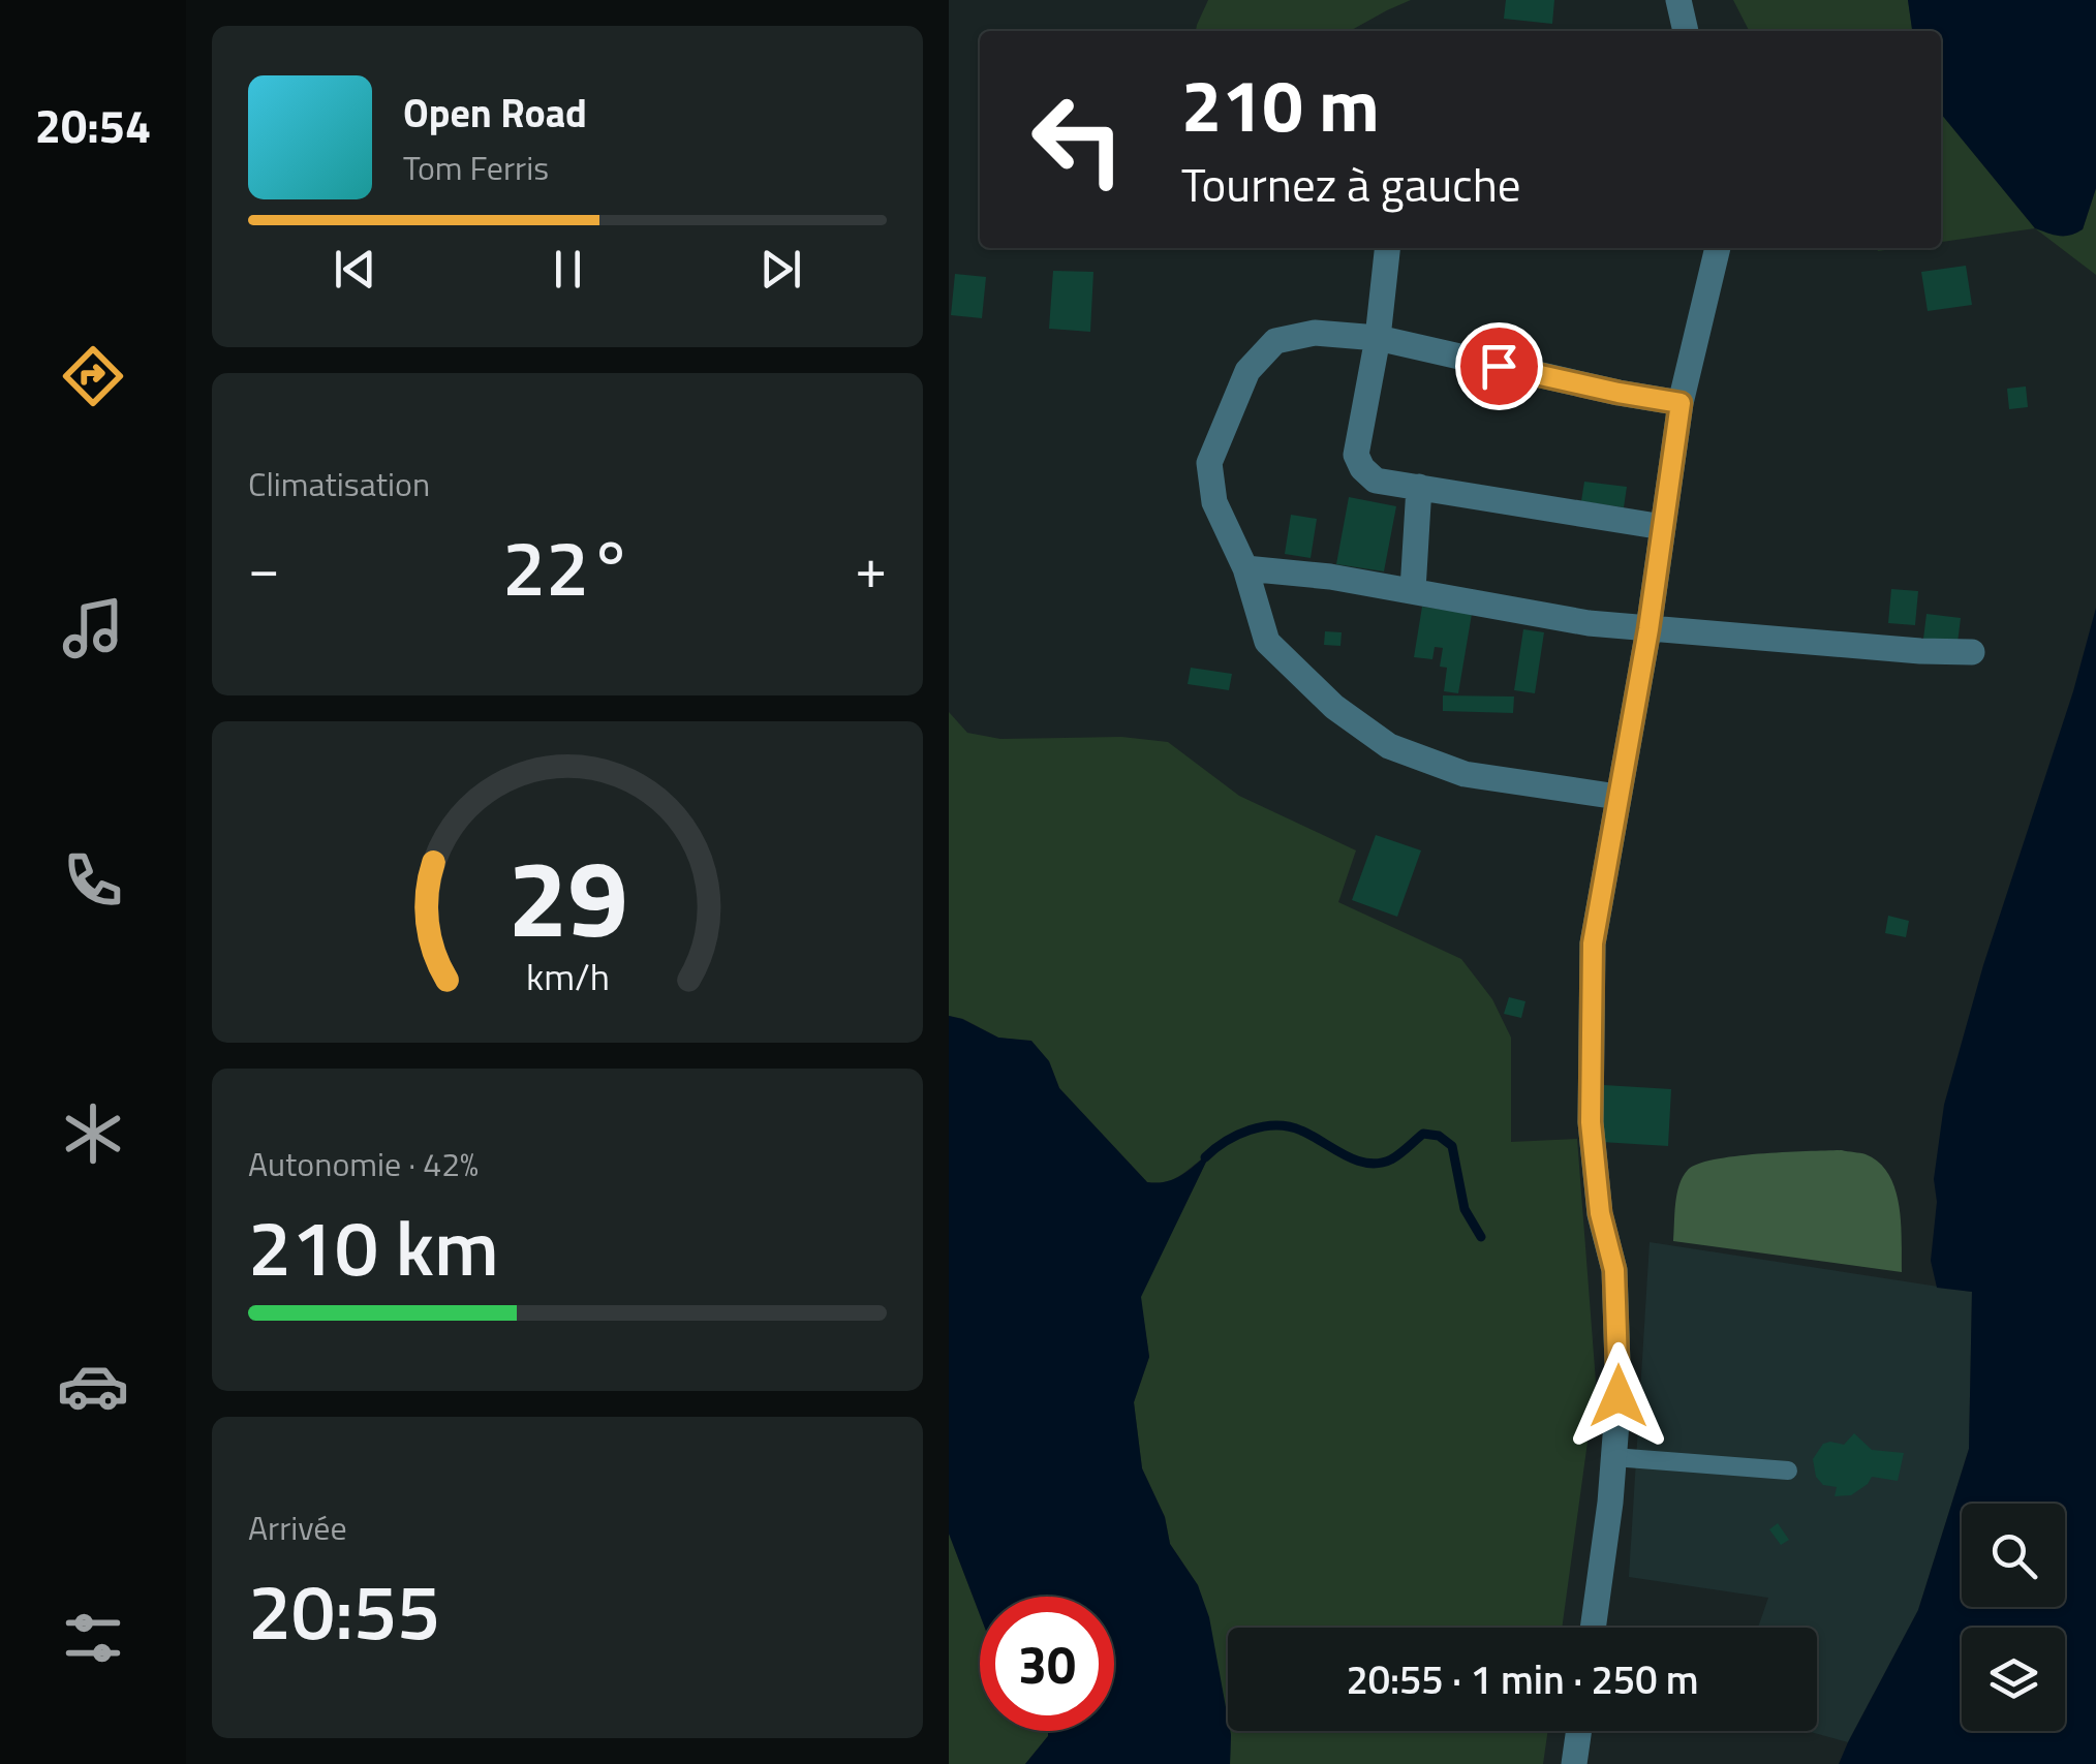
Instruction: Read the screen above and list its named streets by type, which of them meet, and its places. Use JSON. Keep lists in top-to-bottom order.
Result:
{
  "page": {
    "tabs": "20:54",
    "turn": ["210 m", "Tournez à gauche"],
    "song": ["Open Road", "Tom Ferris"],
    "tile": [
      "Climatisation",
      ["Autonomie · 42%", "210 km"],
      ["Arrivée", "20:55"]
    ],
    "heat": ["−", "22°", "+"],
    "limit": "30",
    "trip": "20:55 · 1 min · 250 m",
    "gauge": ["29", "km/h"]
  }
}
